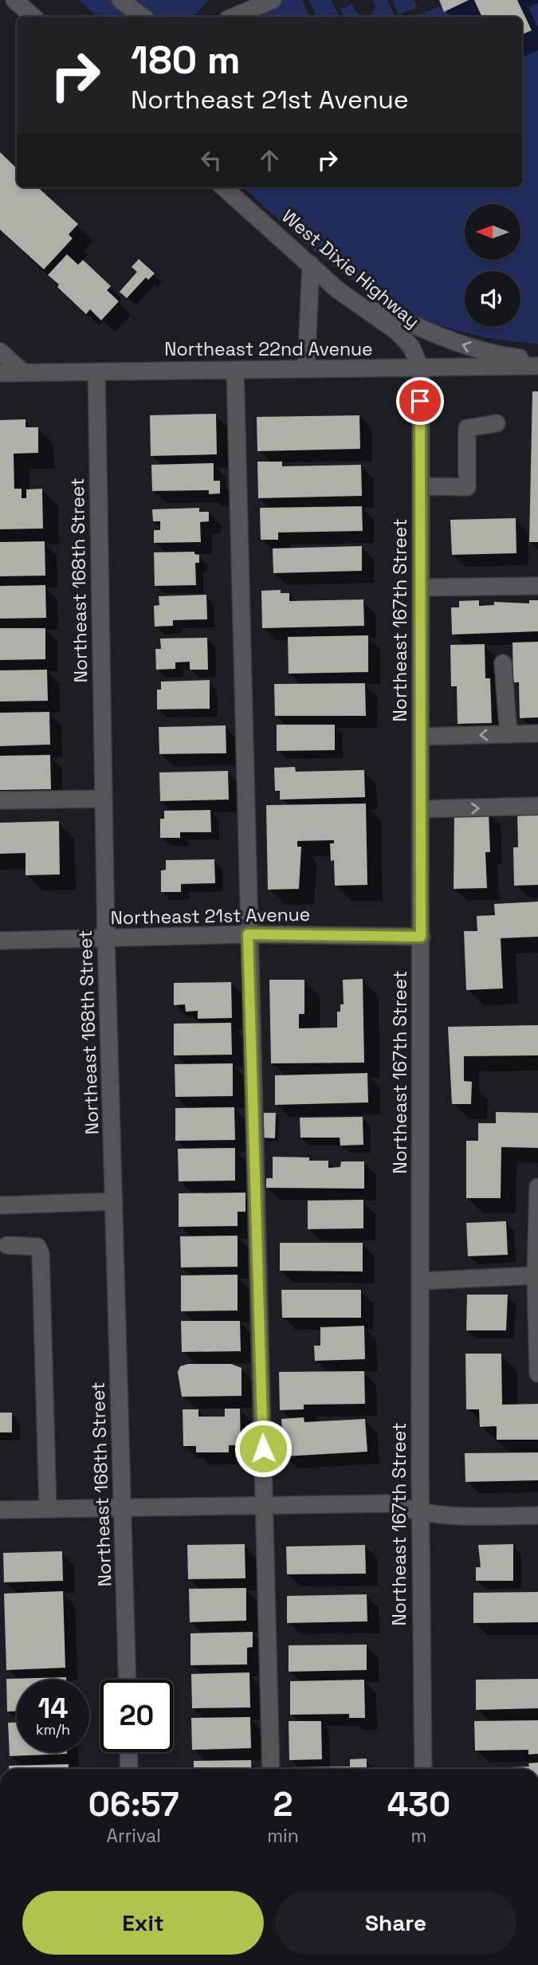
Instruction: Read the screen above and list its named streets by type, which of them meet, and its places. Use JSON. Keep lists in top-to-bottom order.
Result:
{
  "streets": {
    "street": [
      "West Dixie Highway",
      "Northeast 22nd Avenue",
      "Northeast 168th Street",
      "Northeast 167th Street",
      "Northeast 21st Avenue"
    ]
  },
  "crossings": [
    ["West Dixie Highway", "Northeast 22nd Avenue"],
    ["West Dixie Highway", "Northeast 167th Street"],
    ["Northeast 22nd Avenue", "Northeast 168th Street"],
    ["Northeast 22nd Avenue", "Northeast 167th Street"],
    ["Northeast 168th Street", "Northeast 21st Avenue"],
    ["Northeast 167th Street", "Northeast 21st Avenue"]
  ],
  "north": "left",
  "page": {
    "turn": ["180 m", "Northeast 21st Avenue"],
    "speed": "14 km/h",
    "limit": "20",
    "eta": [
      "06:57",
      "Arrival",
      "2",
      "min",
      "430",
      "m"
    ],
    "buttons": ["Exit", "Share"]
  }
}
